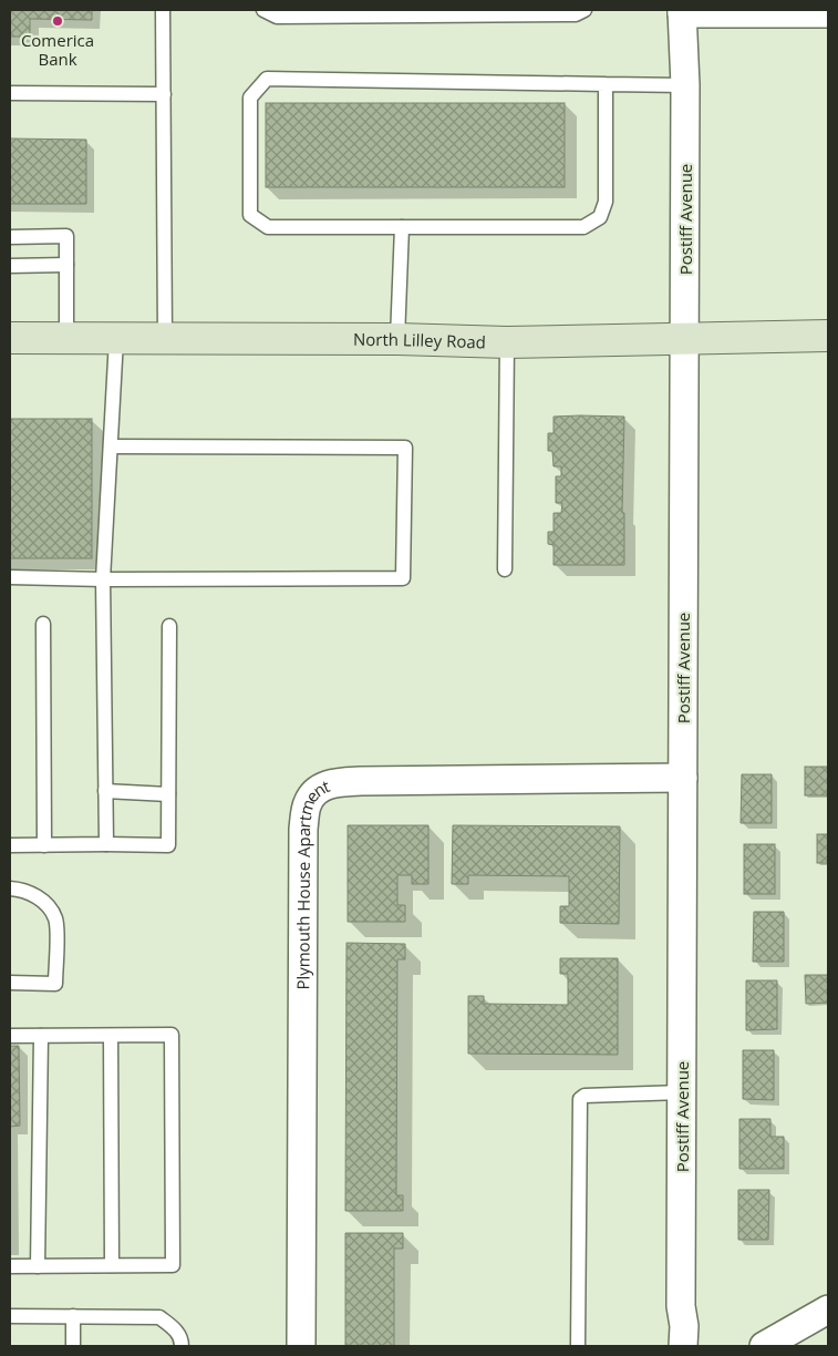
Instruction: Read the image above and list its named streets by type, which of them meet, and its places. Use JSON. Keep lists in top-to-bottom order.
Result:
{
  "streets": {
    "street": ["Postiff Avenue", "North Lilley Road", "Plymouth House Apartment"]
  },
  "crossings": [
    ["Postiff Avenue", "North Lilley Road"],
    ["Postiff Avenue", "Plymouth House Apartment"]
  ],
  "places": ["Comerica Bank"]
}
